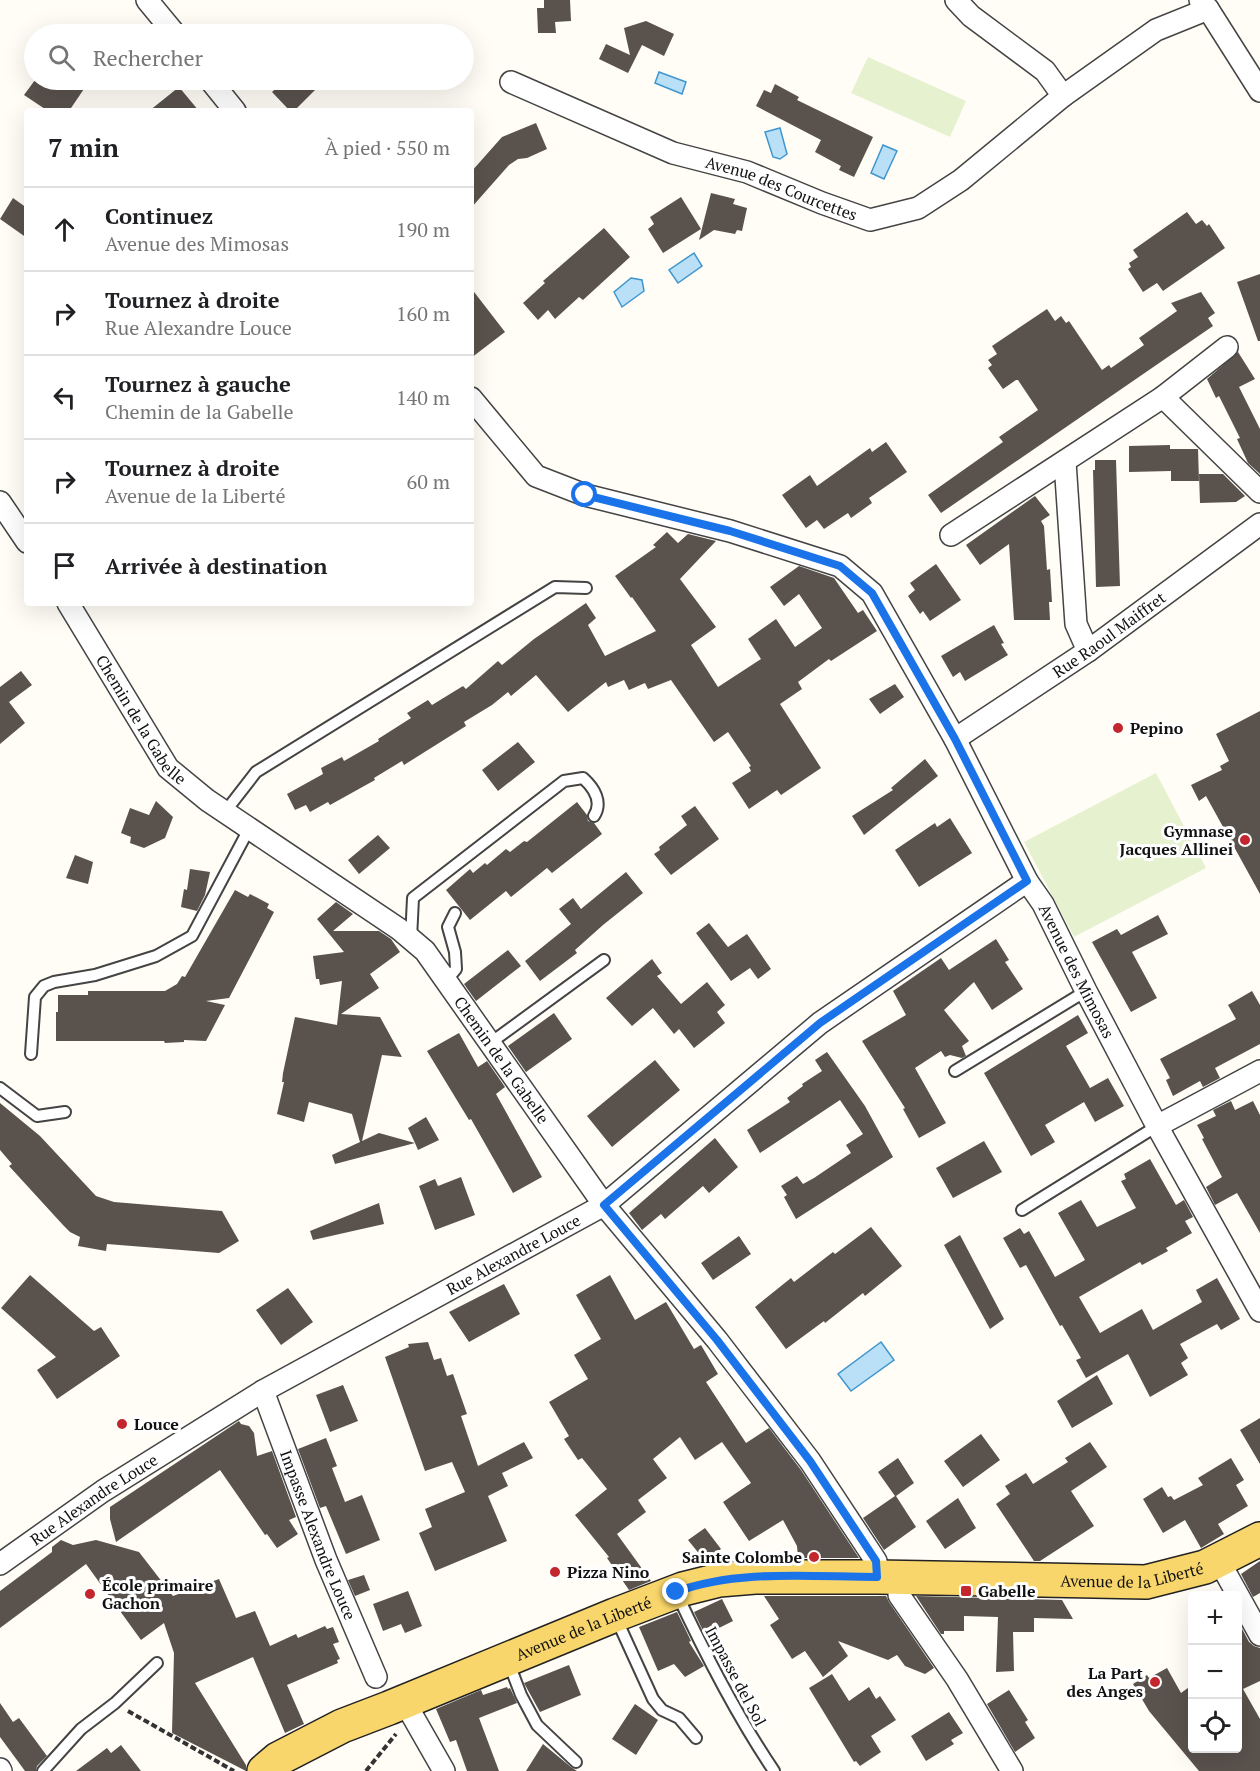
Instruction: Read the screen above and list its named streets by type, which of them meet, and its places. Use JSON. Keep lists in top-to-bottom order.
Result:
{
  "streets": {
    "main road": ["Avenue de la Liberté"],
    "street": [
      "Avenue des Courcettes",
      "Rue Raoul Maiffret",
      "Chemin de la Gabelle",
      "Avenue des Mimosas",
      "Rue Alexandre Louce",
      "Impasse Alexandre Louce"
    ],
    "lane": ["Impasse del Sol"]
  },
  "crossings": [
    ["Rue Raoul Maiffret", "Avenue des Mimosas"],
    ["Chemin de la Gabelle", "Rue Alexandre Louce"],
    ["Chemin de la Gabelle", "Avenue de la Liberté"],
    ["Avenue des Mimosas", "Rue Alexandre Louce"],
    ["Rue Alexandre Louce", "Impasse Alexandre Louce"],
    ["Avenue de la Liberté", "Impasse del Sol"]
  ],
  "places": {
    "other": [
      "Pepino",
      "Gymnase Jacques Allinei",
      "Louce",
      "Sainte Colombe",
      "Pizza Nino",
      "École primaire Gachon",
      "La Part des Anges"
    ],
    "transit": ["Gabelle"]
  },
  "page": {
    "search": "Rechercher",
    "heading": ["7 min", "À pied · 550 m"],
    "list": [
      ["Continuez", "Avenue des Mimosas", "190 m"],
      ["Tournez à droite", "Rue Alexandre Louce", "160 m"],
      ["Tournez à gauche", "Chemin de la Gabelle", "140 m"],
      ["Tournez à droite", "Avenue de la Liberté", "60 m"],
      "Arrivée à destination"
    ],
    "map_buttons": ["+", "−"]
  }
}
